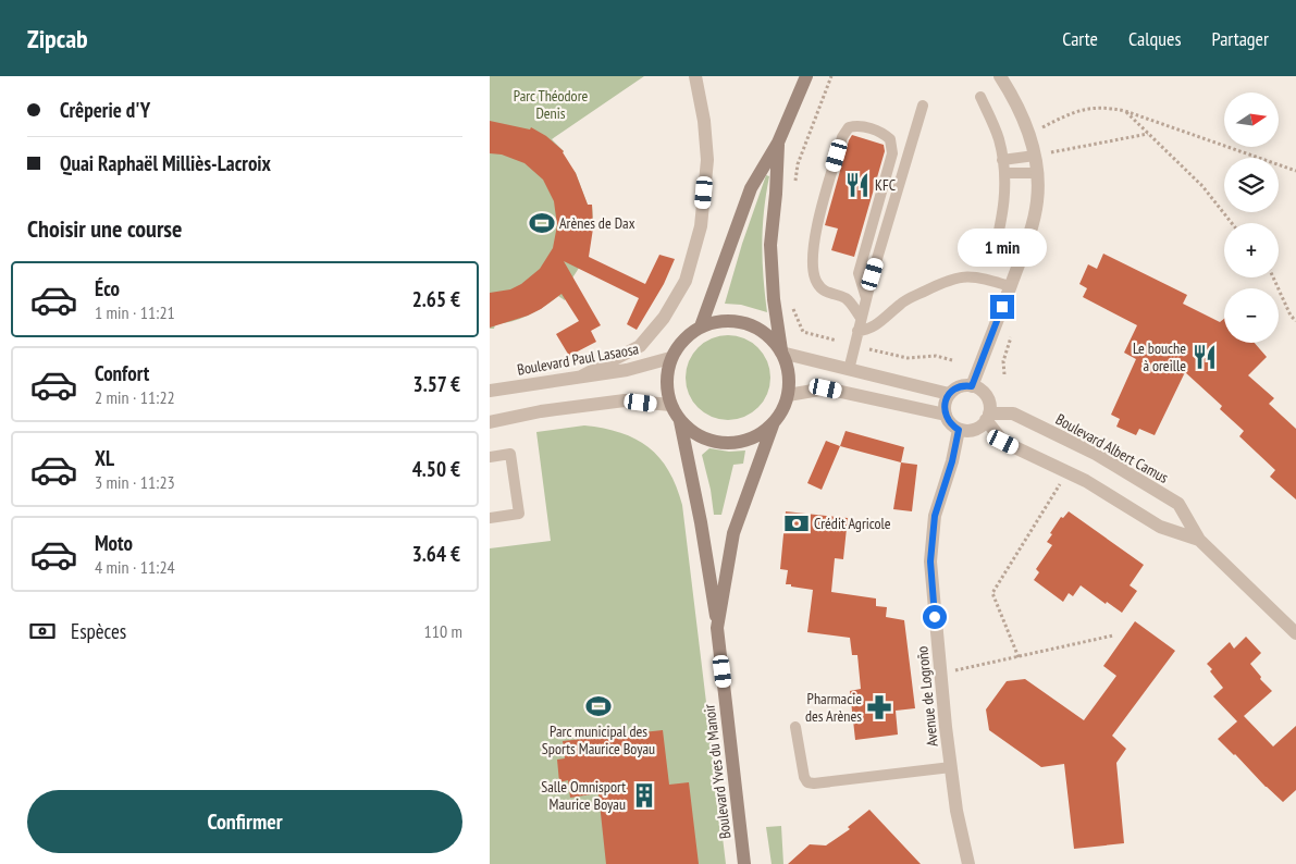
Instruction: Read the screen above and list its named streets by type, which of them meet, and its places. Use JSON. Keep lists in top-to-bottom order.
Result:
{
  "streets": {
    "main road": ["Boulevard Yves du Manoir"],
    "street": ["Boulevard Paul Lasaosa", "Boulevard Albert Camus", "Avenue de Logroño"]
  },
  "crossings": [
    ["Boulevard Paul Lasaosa", "Boulevard Yves du Manoir"],
    ["Boulevard Albert Camus", "Avenue de Logroño"]
  ],
  "parks": ["Parc Théodore Denis"],
  "places": {
    "restaurant": ["KFC", "Le bouche à oreille"],
    "sports": ["Arènes de Dax", "Parc municipal des Sports Maurice Boyau"],
    "bank": ["Crédit Agricole"],
    "pharmacy": ["Pharmacie des Arènes"],
    "building": ["Salle Omnisport Maurice Boyau"]
  },
  "north": "right",
  "page": {
    "header": "Zipcab",
    "nav": ["Carte", "Calques", "Partager"],
    "banner": ["Crêperie d'Y", "Quai Raphaël Milliès-Lacroix"],
    "map_buttons": ["+", "−"],
    "heading": "Choisir une course",
    "bubble": "1 min",
    "list": [
      {
        "name": "Éco",
        "note": "1 min · 11:21",
        "value": "2.65 €"
      },
      {
        "name": "Confort",
        "note": "2 min · 11:22",
        "value": "3.57 €"
      },
      {
        "name": "XL",
        "note": "3 min · 11:23",
        "value": "4.50 €"
      },
      {
        "name": "Moto",
        "note": "4 min · 11:24",
        "value": "3.64 €"
      }
    ],
    "pay": ["Espèces", "110 m"],
    "buttons": "Confirmer"
  }
}
